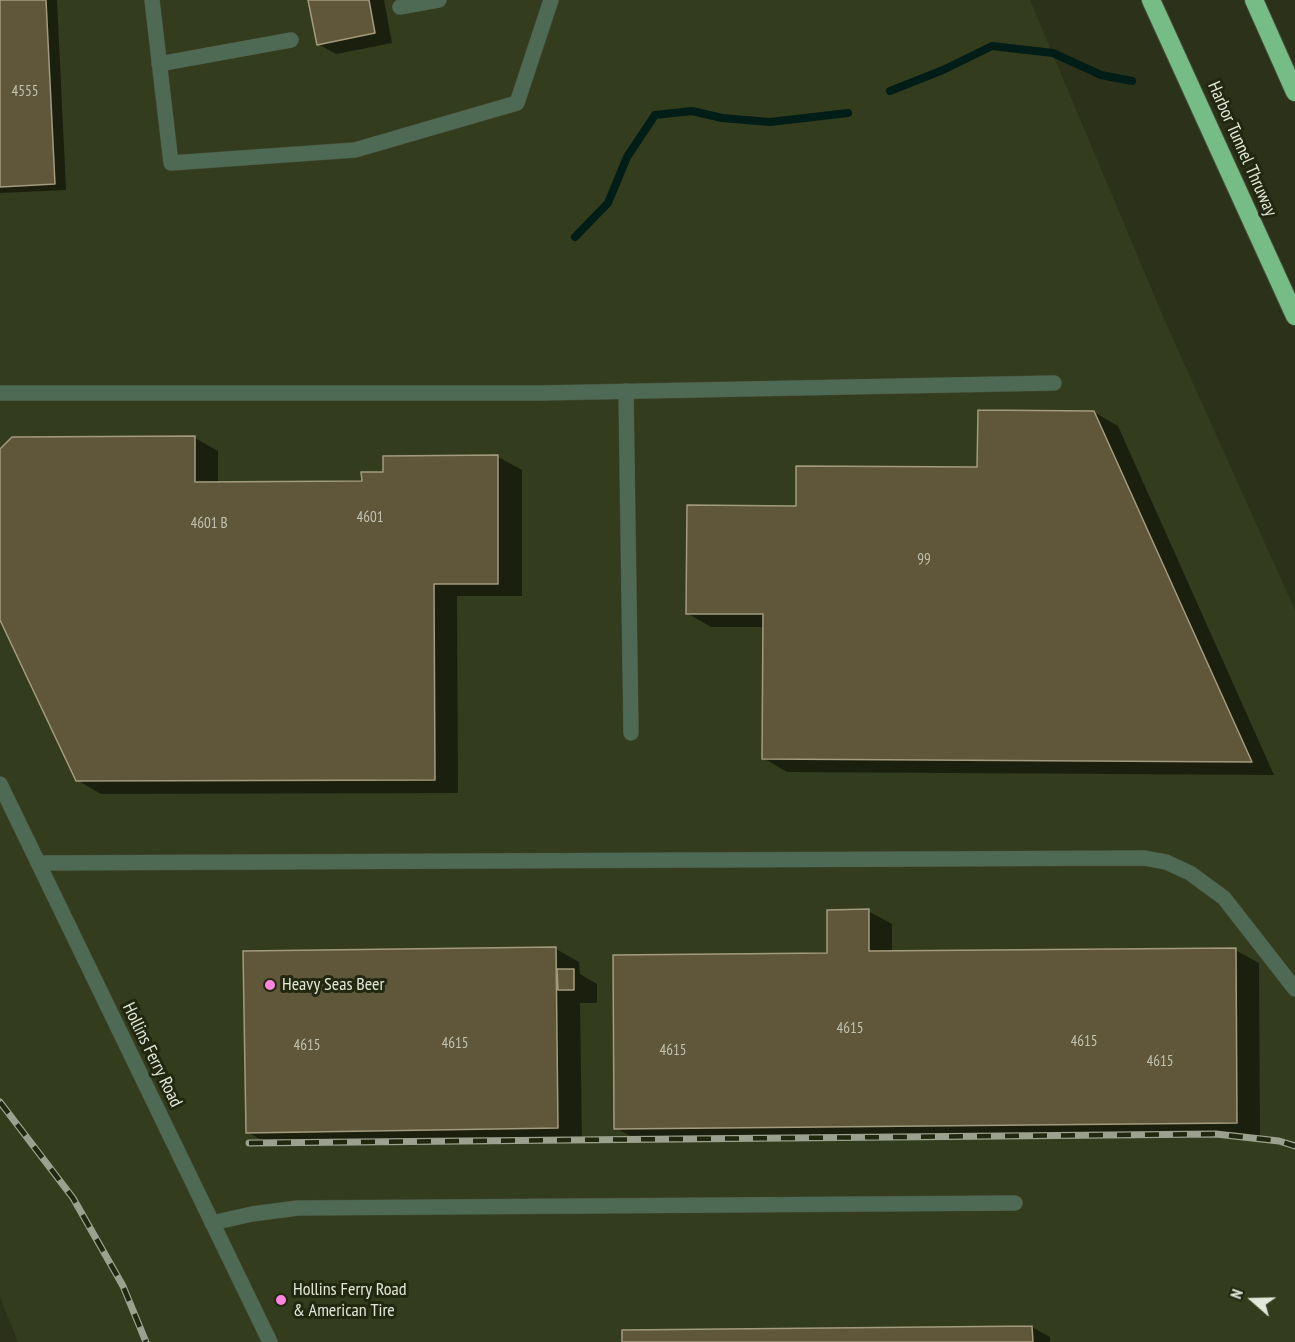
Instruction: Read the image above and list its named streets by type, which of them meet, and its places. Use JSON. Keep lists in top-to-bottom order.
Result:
{
  "streets": {
    "highway": ["Harbor Tunnel Thruway"],
    "street": ["Hollins Ferry Road"]
  },
  "places": ["Heavy Seas Beer", "Hollins Ferry Road & American Tire"],
  "house_numbers": [
    "4555",
    "4601",
    "4601 B",
    "99",
    "4615",
    "4615",
    "4615",
    "4615",
    "4615",
    "4615"
  ],
  "north": "left"
}
